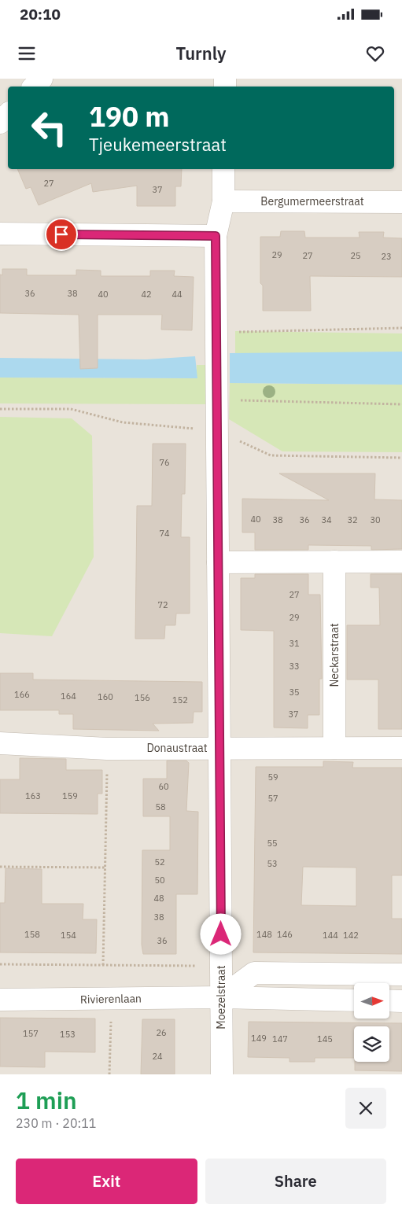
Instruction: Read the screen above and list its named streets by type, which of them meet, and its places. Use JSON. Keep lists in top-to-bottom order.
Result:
{
  "streets": {
    "street": [
      "Bergumermeerstraat",
      "Neckarstraat",
      "Donaustraat",
      "Moezelstraat",
      "Rivierenlaan"
    ]
  },
  "crossings": [
    ["Bergumermeerstraat", "Moezelstraat"],
    ["Neckarstraat", "Donaustraat"],
    ["Donaustraat", "Moezelstraat"],
    ["Moezelstraat", "Rivierenlaan"]
  ],
  "house_numbers": [
    "27",
    "37",
    "29",
    "27",
    "25",
    "23",
    "36",
    "38",
    "40",
    "42",
    "44",
    "76",
    "40",
    "38",
    "36",
    "34",
    "32",
    "30",
    "74",
    "27",
    "72",
    "29",
    "31",
    "33",
    "35",
    "166",
    "164",
    "160",
    "156",
    "152",
    "37",
    "59",
    "60",
    "163",
    "159",
    "57",
    "58",
    "55",
    "52",
    "53",
    "50",
    "48",
    "38",
    "158",
    "148",
    "146",
    "154",
    "144",
    "142",
    "36",
    "26",
    "157",
    "153",
    "149",
    "147",
    "145",
    "24"
  ],
  "north": "right",
  "page": {
    "status": "20:10",
    "header": "Turnly",
    "turn": ["190 m", "Tjeukemeerstraat"],
    "heading": ["1 min", "230 m · 20:11"],
    "buttons": ["Exit", "Share"]
  }
}
